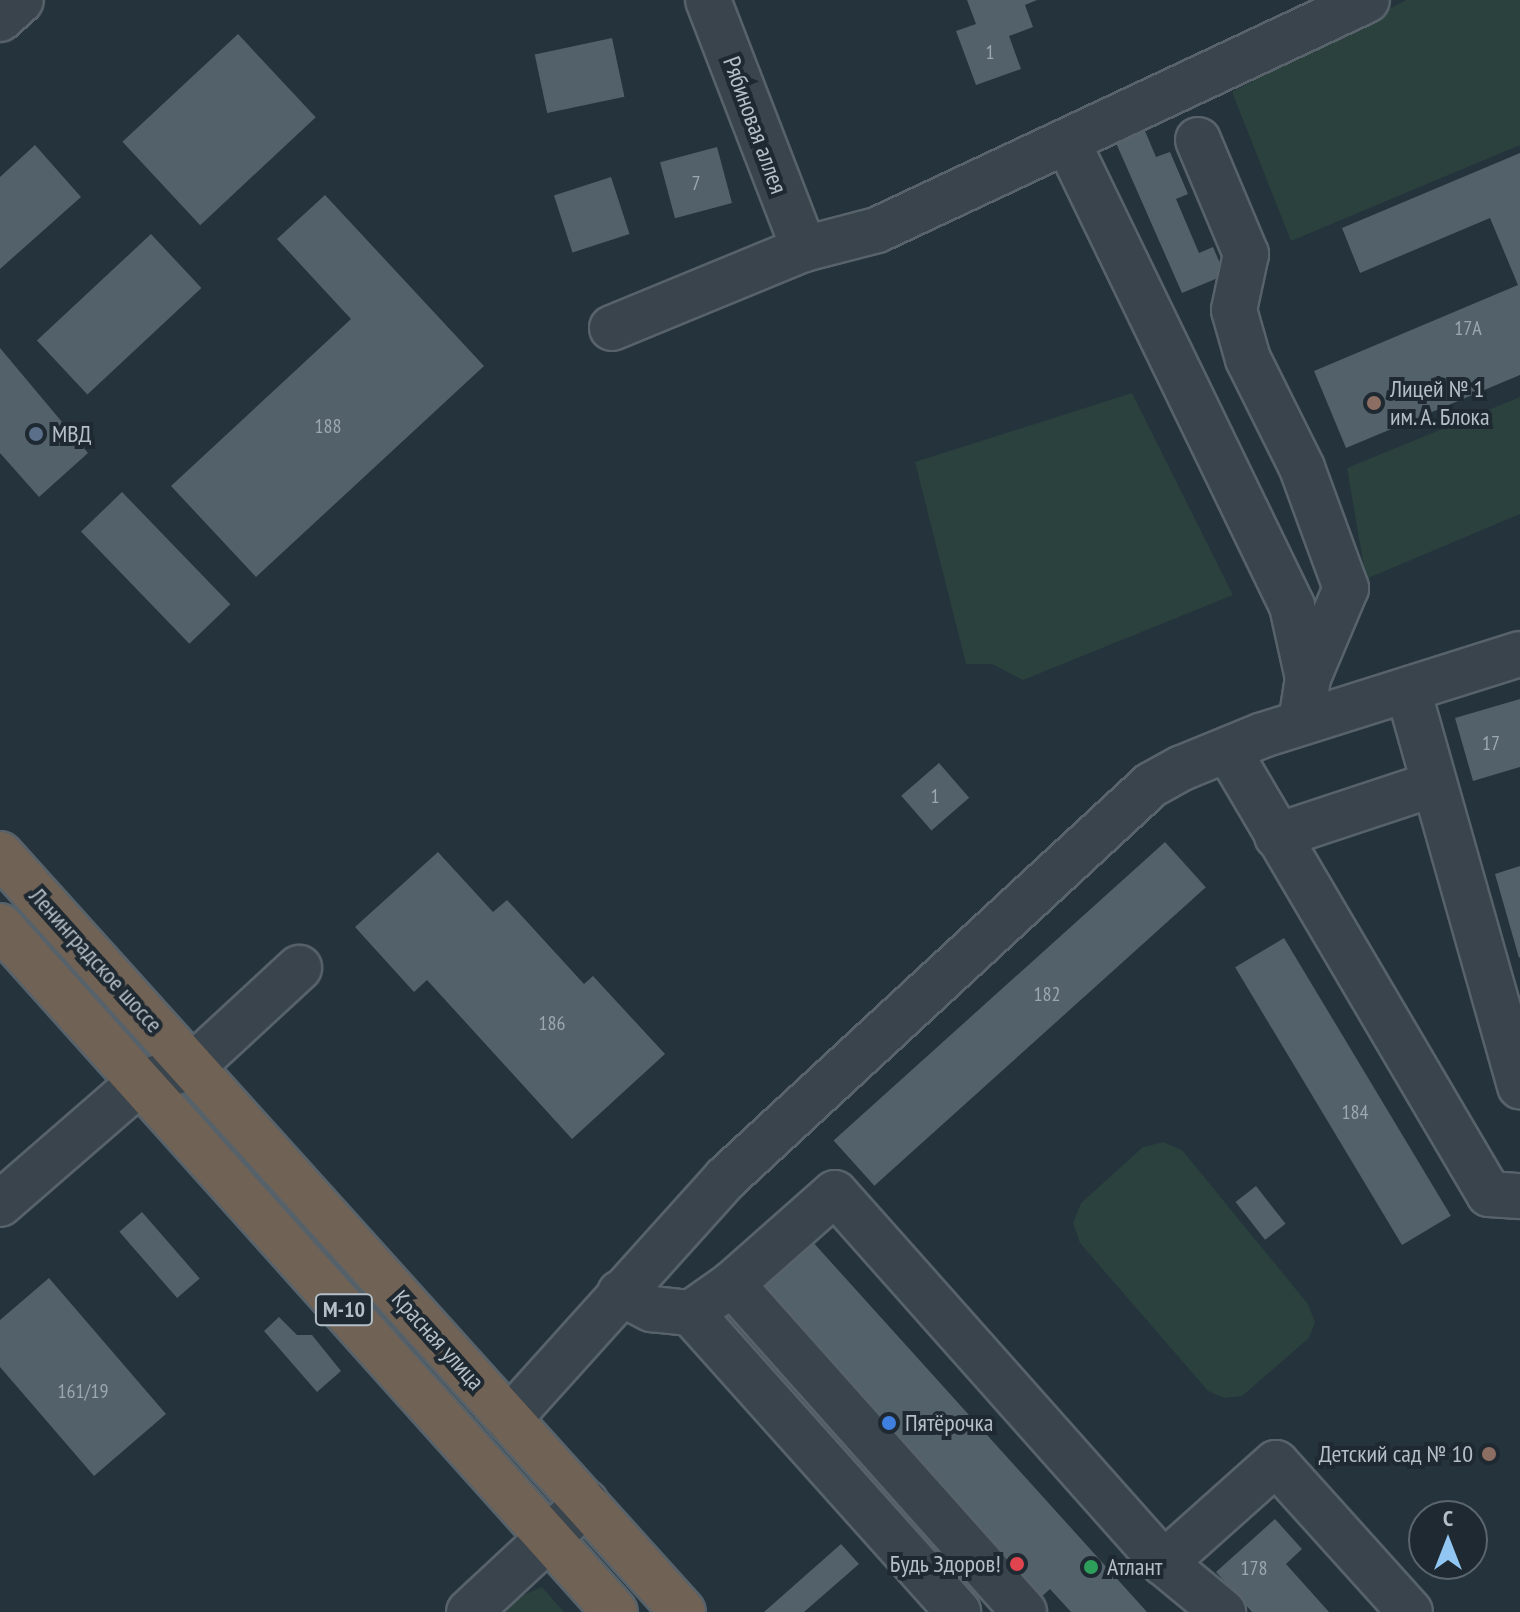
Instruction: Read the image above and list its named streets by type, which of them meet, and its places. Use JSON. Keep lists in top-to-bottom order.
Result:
{
  "streets": {
    "highway": ["Ленинградское шоссе", "М-10", "Красная улица"],
    "street": ["Рябиновая аллея"]
  },
  "crossings": [
    ["Ленинградское шоссе", "Красная улица"]
  ],
  "places": [
    "Лицей № 1 им. А. Блока",
    "МВД",
    "Пятёрочка",
    "Детский сад № 10",
    "Будь Здоров!",
    "Атлант"
  ],
  "house_numbers": [
    "1",
    "7",
    "17А",
    "188",
    "17",
    "1",
    "182",
    "186",
    "184",
    "161/19",
    "178"
  ],
  "north": "top"
}
